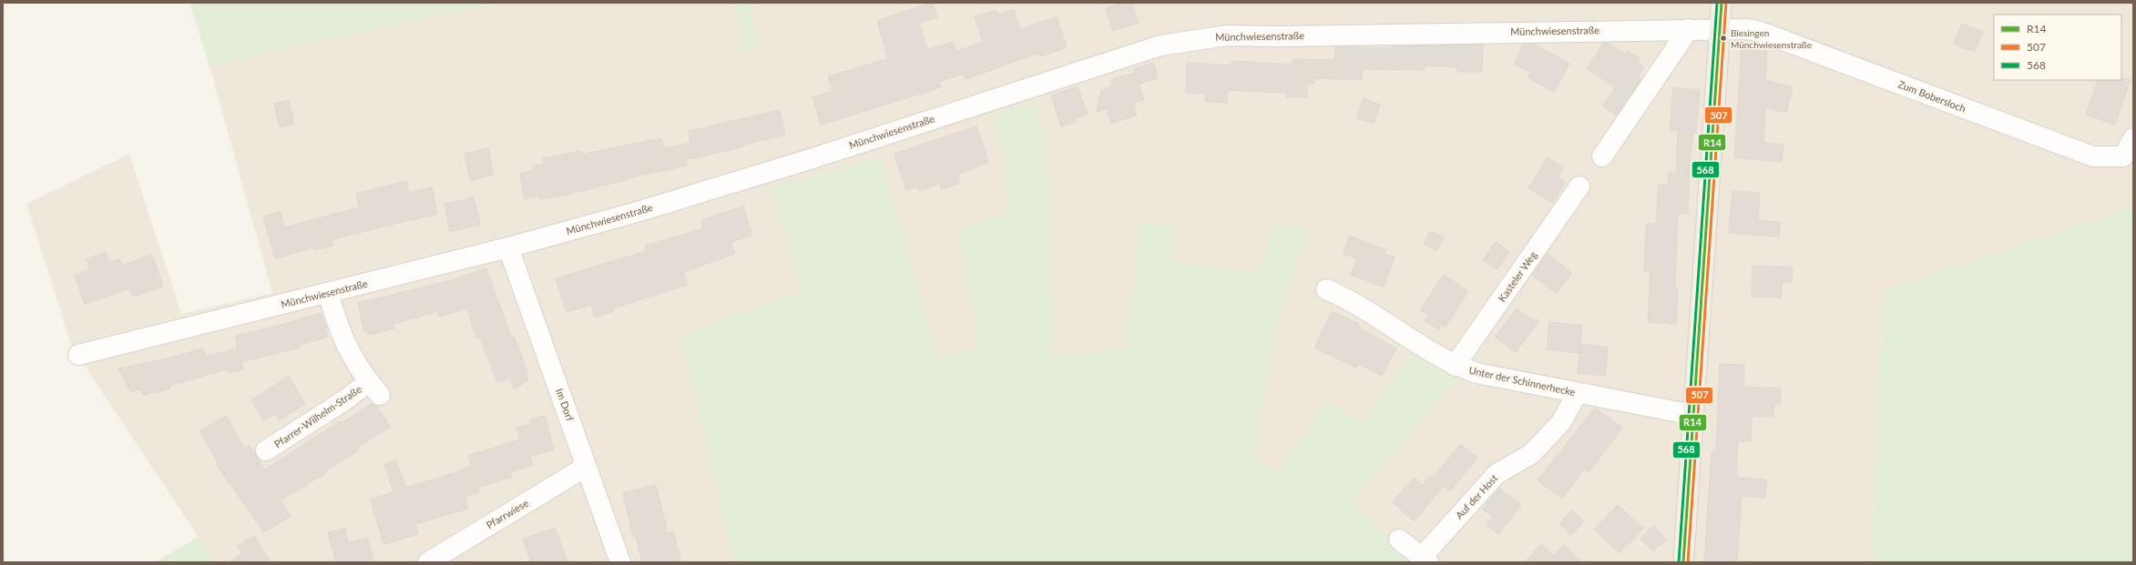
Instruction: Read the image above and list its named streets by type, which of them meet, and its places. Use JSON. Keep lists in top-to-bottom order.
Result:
{
  "streets": {
    "street": [
      "Münchwiesenstraße",
      "Zum Bobersloch",
      "Kasteler Weg",
      "Unter der Schinnerhecke",
      "Im Dorf",
      "Pfarrer-Wilhelm-Straße",
      "Auf der Host",
      "Pfarrwiese"
    ]
  },
  "crossings": [
    ["Münchwiesenstraße", "Zum Bobersloch"],
    ["Münchwiesenstraße", "Im Dorf"],
    ["Münchwiesenstraße", "Pfarrer-Wilhelm-Straße"],
    ["Kasteler Weg", "Unter der Schinnerhecke"],
    ["Unter der Schinnerhecke", "Auf der Host"],
    ["Im Dorf", "Pfarrwiese"]
  ],
  "places": ["Biesingen Münchwiesenstraße"],
  "lines": ["transit line R14", "transit line 507", "transit line 568"],
  "legend": ["R14", "507", "568"]
}
